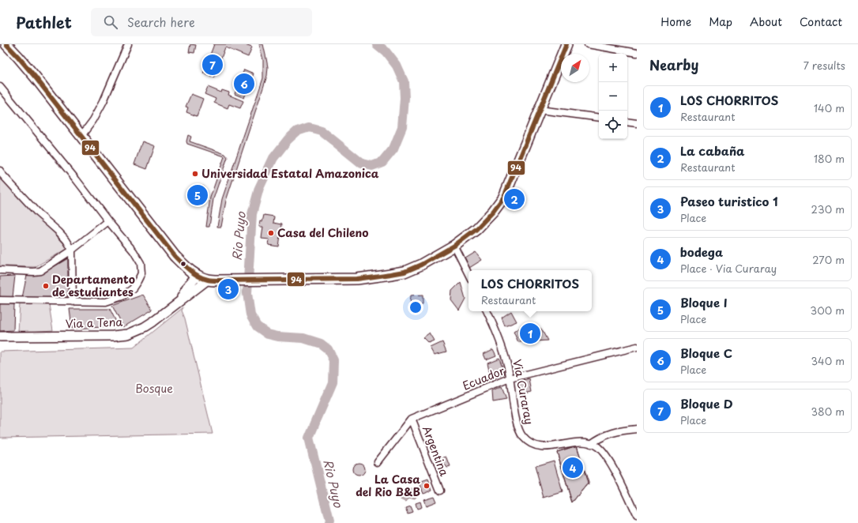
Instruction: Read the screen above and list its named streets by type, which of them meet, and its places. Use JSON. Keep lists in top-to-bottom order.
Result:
{
  "streets": {
    "main road": ["Via a Tena"],
    "street": ["Ecuador", "Via Curaray", "Argentina"]
  },
  "crossings": [
    ["Ecuador", "Via Curaray"],
    ["Ecuador", "Argentina"]
  ],
  "water": ["Rio Puyo"],
  "parks": ["Bosque"],
  "places": [
    "Universidad Estatal Amazonica",
    "Casa del Chileno",
    "Departamento de estudiantes",
    "La Casa del Rio B&B"
  ],
  "lines": ["transit line 94"],
  "north": "top right",
  "page": {
    "header": "Pathlet",
    "search": "Search here",
    "nav": [
      "Home",
      "Map",
      "About",
      "Contact"
    ],
    "heading": ["Nearby", "7 results"],
    "pins": [
      "7",
      "6",
      "5",
      "2",
      "3",
      "1",
      "4"
    ],
    "map_buttons": ["+", "−"],
    "list": [
      {
        "mark": "1",
        "name": "LOS CHORRITOS",
        "note": "Restaurant",
        "value": "140 m"
      },
      {
        "mark": "2",
        "name": "La cabaña",
        "note": "Restaurant",
        "value": "180 m"
      },
      {
        "mark": "3",
        "name": "Paseo turistico 1",
        "note": "Place",
        "value": "230 m"
      },
      {
        "mark": "4",
        "name": "bodega",
        "note": "Place · Via Curaray",
        "value": "270 m"
      },
      {
        "mark": "5",
        "name": "Bloque I",
        "note": "Place",
        "value": "300 m"
      },
      {
        "mark": "6",
        "name": "Bloque C",
        "note": "Place",
        "value": "340 m"
      },
      {
        "mark": "7",
        "name": "Bloque D",
        "note": "Place",
        "value": "380 m"
      }
    ],
    "popup": ["LOS CHORRITOS", "Restaurant"]
  }
}
